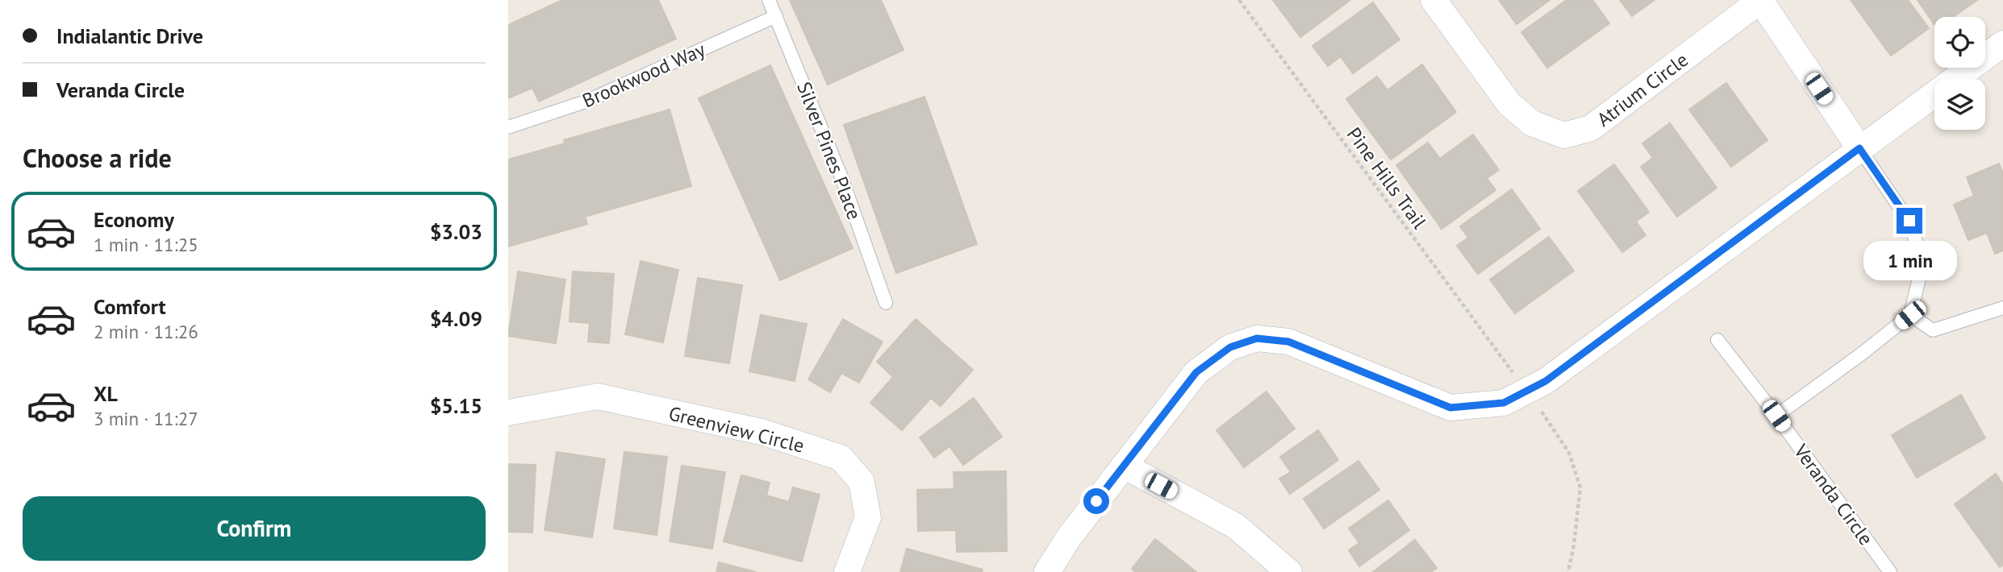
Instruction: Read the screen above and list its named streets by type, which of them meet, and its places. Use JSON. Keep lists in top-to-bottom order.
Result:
{
  "streets": {
    "street": ["Atrium Circle", "Greenview Circle"],
    "lane": ["Brookwood Way", "Silver Pines Place", "Veranda Circle"],
    "path": ["Pine Hills Trail"]
  },
  "crossings": [
    ["Brookwood Way", "Silver Pines Place"]
  ],
  "page": {
    "banner": ["Indialantic Drive", "Veranda Circle"],
    "heading": "Choose a ride",
    "list": [
      {
        "name": "Economy",
        "note": "1 min · 11:25",
        "value": "$3.03"
      },
      {
        "name": "Comfort",
        "note": "2 min · 11:26",
        "value": "$4.09"
      },
      {
        "name": "XL",
        "note": "3 min · 11:27",
        "value": "$5.15"
      }
    ],
    "bubble": "1 min",
    "buttons": "Confirm"
  }
}
